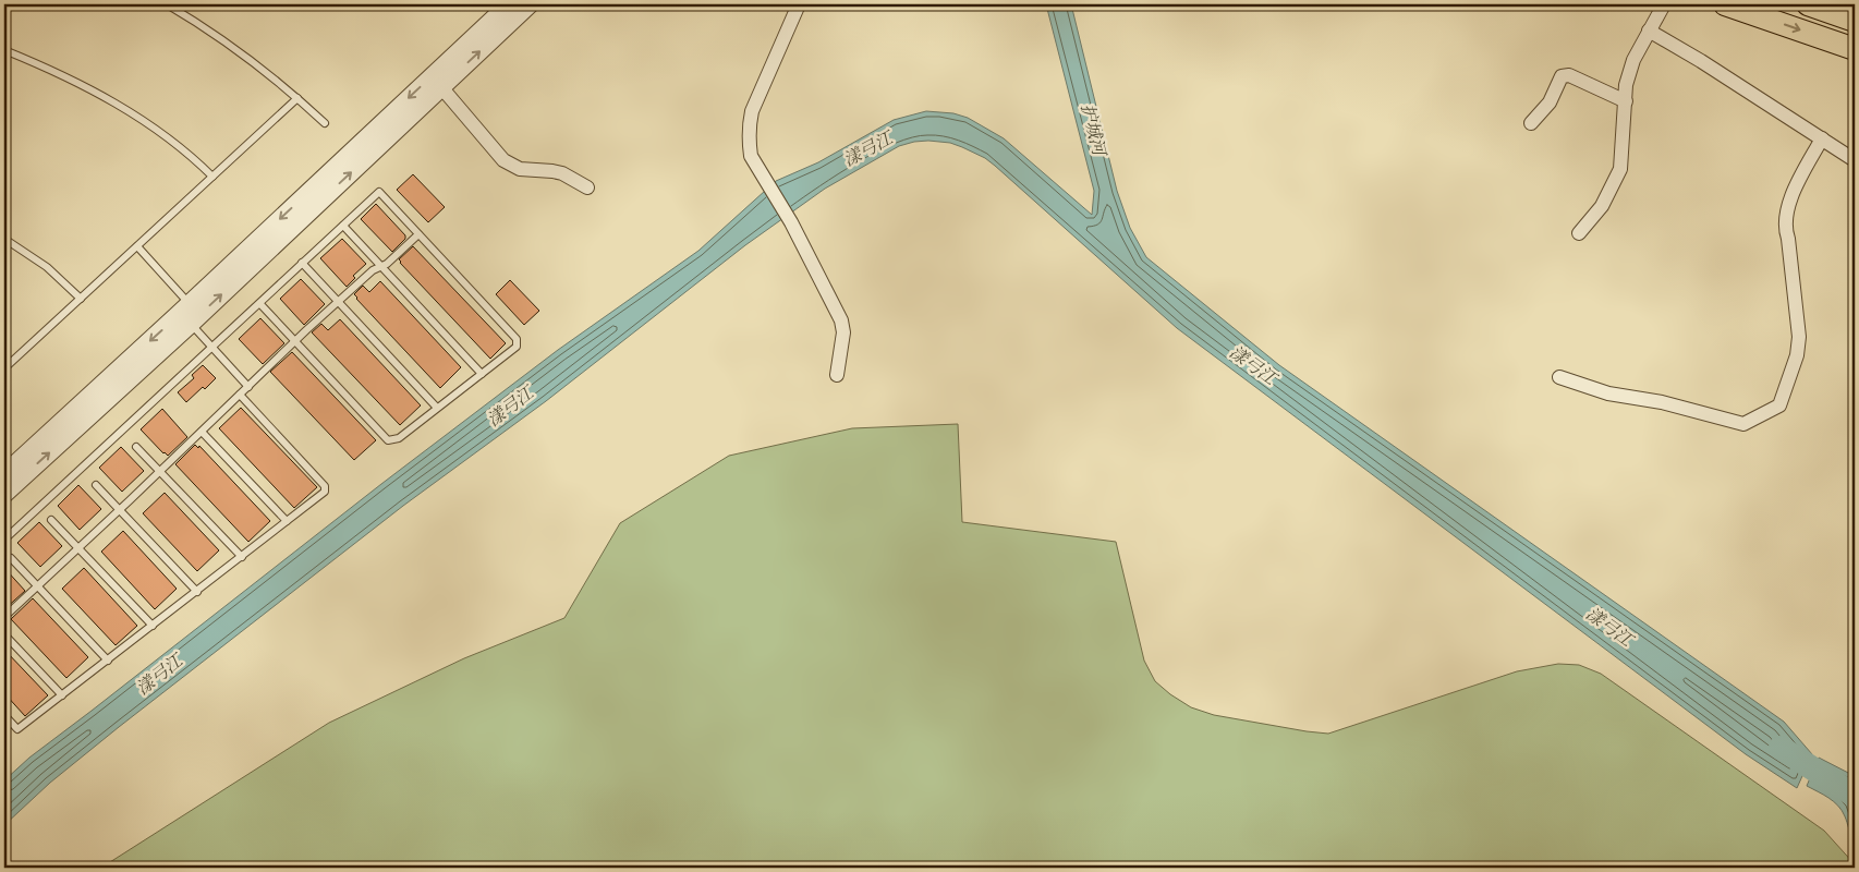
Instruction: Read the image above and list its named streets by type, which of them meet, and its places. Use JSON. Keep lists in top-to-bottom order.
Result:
{
  "water": ["护城河", "漾弓江"]
}
